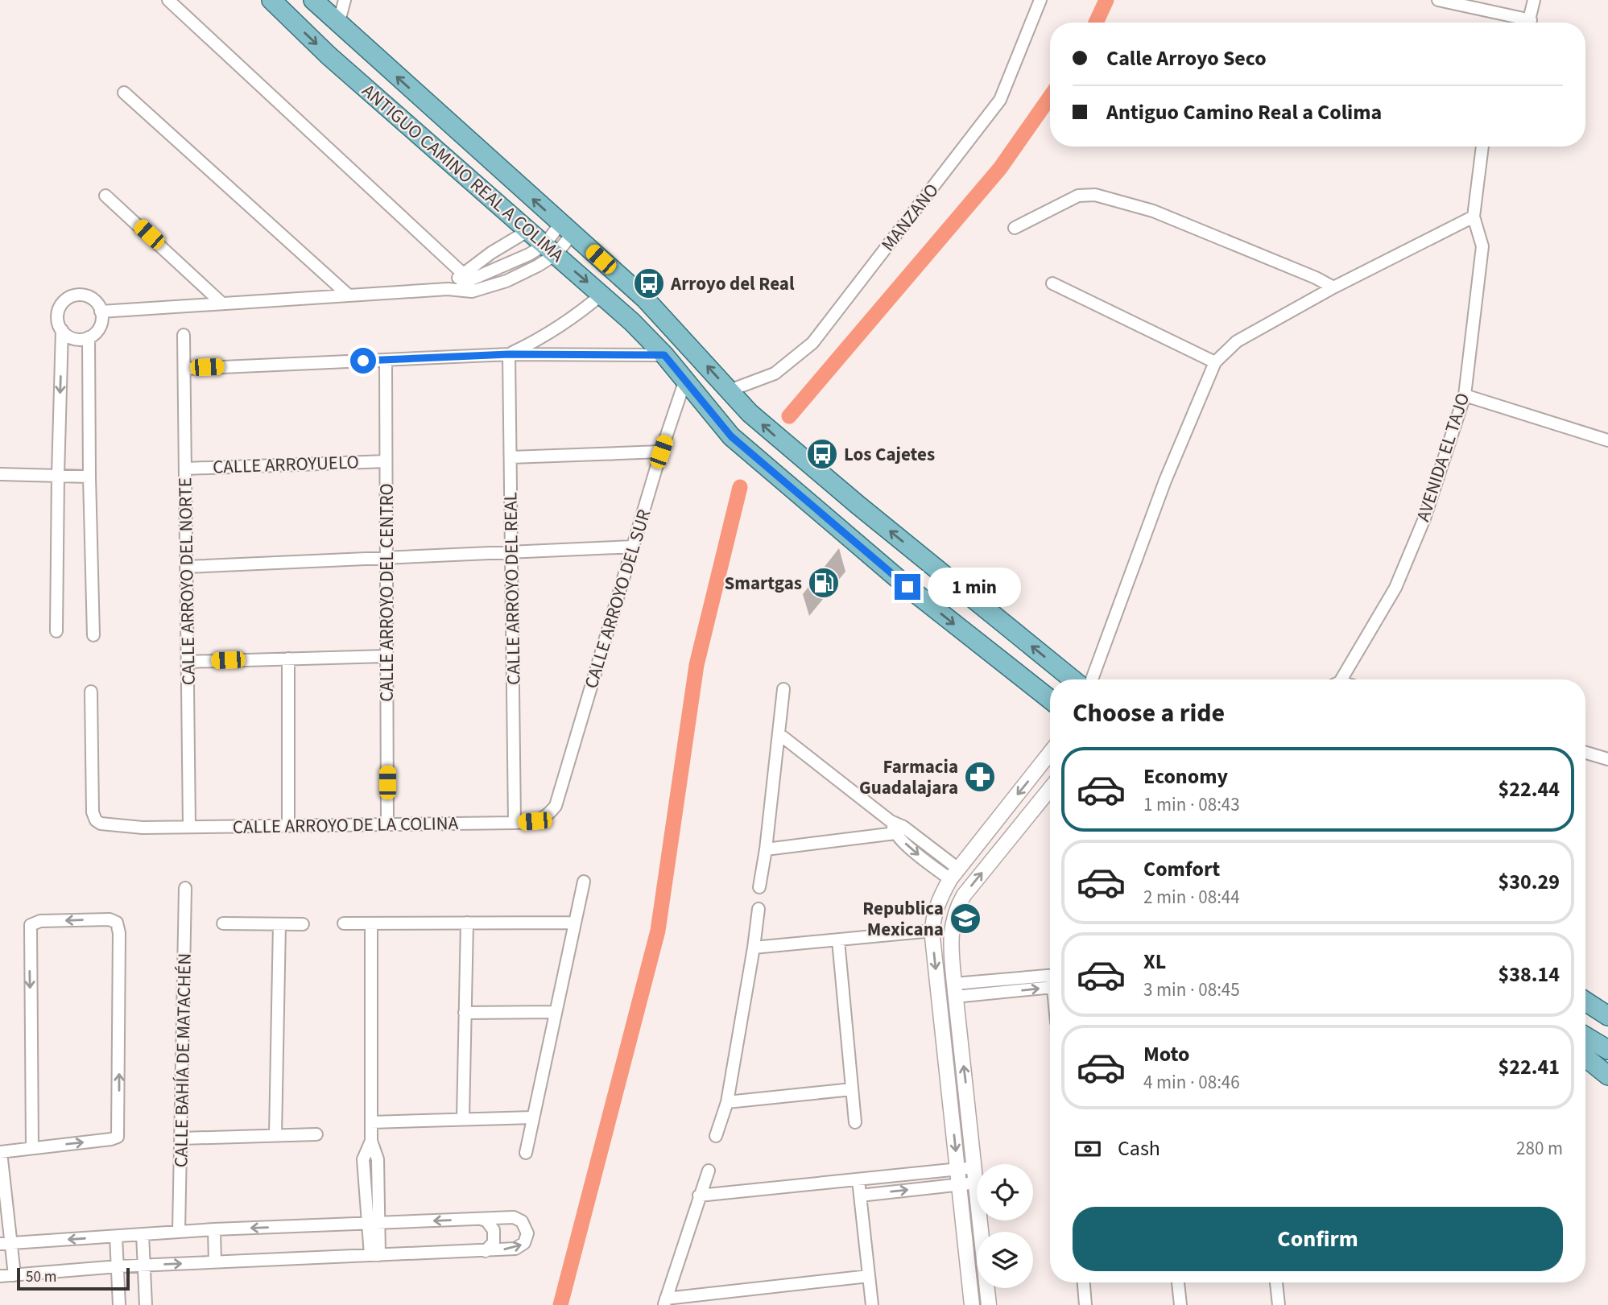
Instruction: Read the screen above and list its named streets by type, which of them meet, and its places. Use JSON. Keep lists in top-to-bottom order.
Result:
{
  "streets": {
    "main road": ["ANTIGUO CAMINO REAL A COLIMA"],
    "street": [
      "MANZANO",
      "AVENIDA EL TAJO",
      "CALLE ARROYUELO",
      "CALLE ARROYO DEL NORTE",
      "CALLE ARROYO DEL REAL",
      "CALLE ARROYO DEL CENTRO",
      "CALLE ARROYO DEL SUR",
      "CALLE ARROYO DE LA COLINA",
      "CALLE BAHÍA DE MATACHÉN"
    ]
  },
  "crossings": [
    ["ANTIGUO CAMINO REAL A COLIMA", "MANZANO"],
    ["ANTIGUO CAMINO REAL A COLIMA", "CALLE ARROYO DEL SUR"],
    ["CALLE ARROYUELO", "CALLE ARROYO DEL NORTE"],
    ["CALLE ARROYUELO", "CALLE ARROYO DEL CENTRO"],
    ["CALLE ARROYO DEL NORTE", "CALLE ARROYO DE LA COLINA"],
    ["CALLE ARROYO DEL REAL", "CALLE ARROYO DE LA COLINA"],
    ["CALLE ARROYO DEL CENTRO", "CALLE ARROYO DE LA COLINA"],
    ["CALLE ARROYO DEL SUR", "CALLE ARROYO DE LA COLINA"]
  ],
  "places": {
    "bus stop": ["Arroyo del Real", "Los Cajetes"],
    "fuel station": ["Smartgas"],
    "pharmacy": ["Farmacia Guadalajara"],
    "school or university": ["Republica Mexicana"]
  },
  "scale_bar": "50 m",
  "page": {
    "banner": ["Calle Arroyo Seco", "Antiguo Camino Real a Colima"],
    "bubble": "1 min",
    "heading": "Choose a ride",
    "list": [
      {
        "name": "Economy",
        "note": "1 min · 08:43",
        "value": "$22.44"
      },
      {
        "name": "Comfort",
        "note": "2 min · 08:44",
        "value": "$30.29"
      },
      {
        "name": "XL",
        "note": "3 min · 08:45",
        "value": "$38.14"
      },
      {
        "name": "Moto",
        "note": "4 min · 08:46",
        "value": "$22.41"
      }
    ],
    "pay": ["Cash", "280 m"],
    "buttons": "Confirm",
    "scale": "50 m"
  }
}
